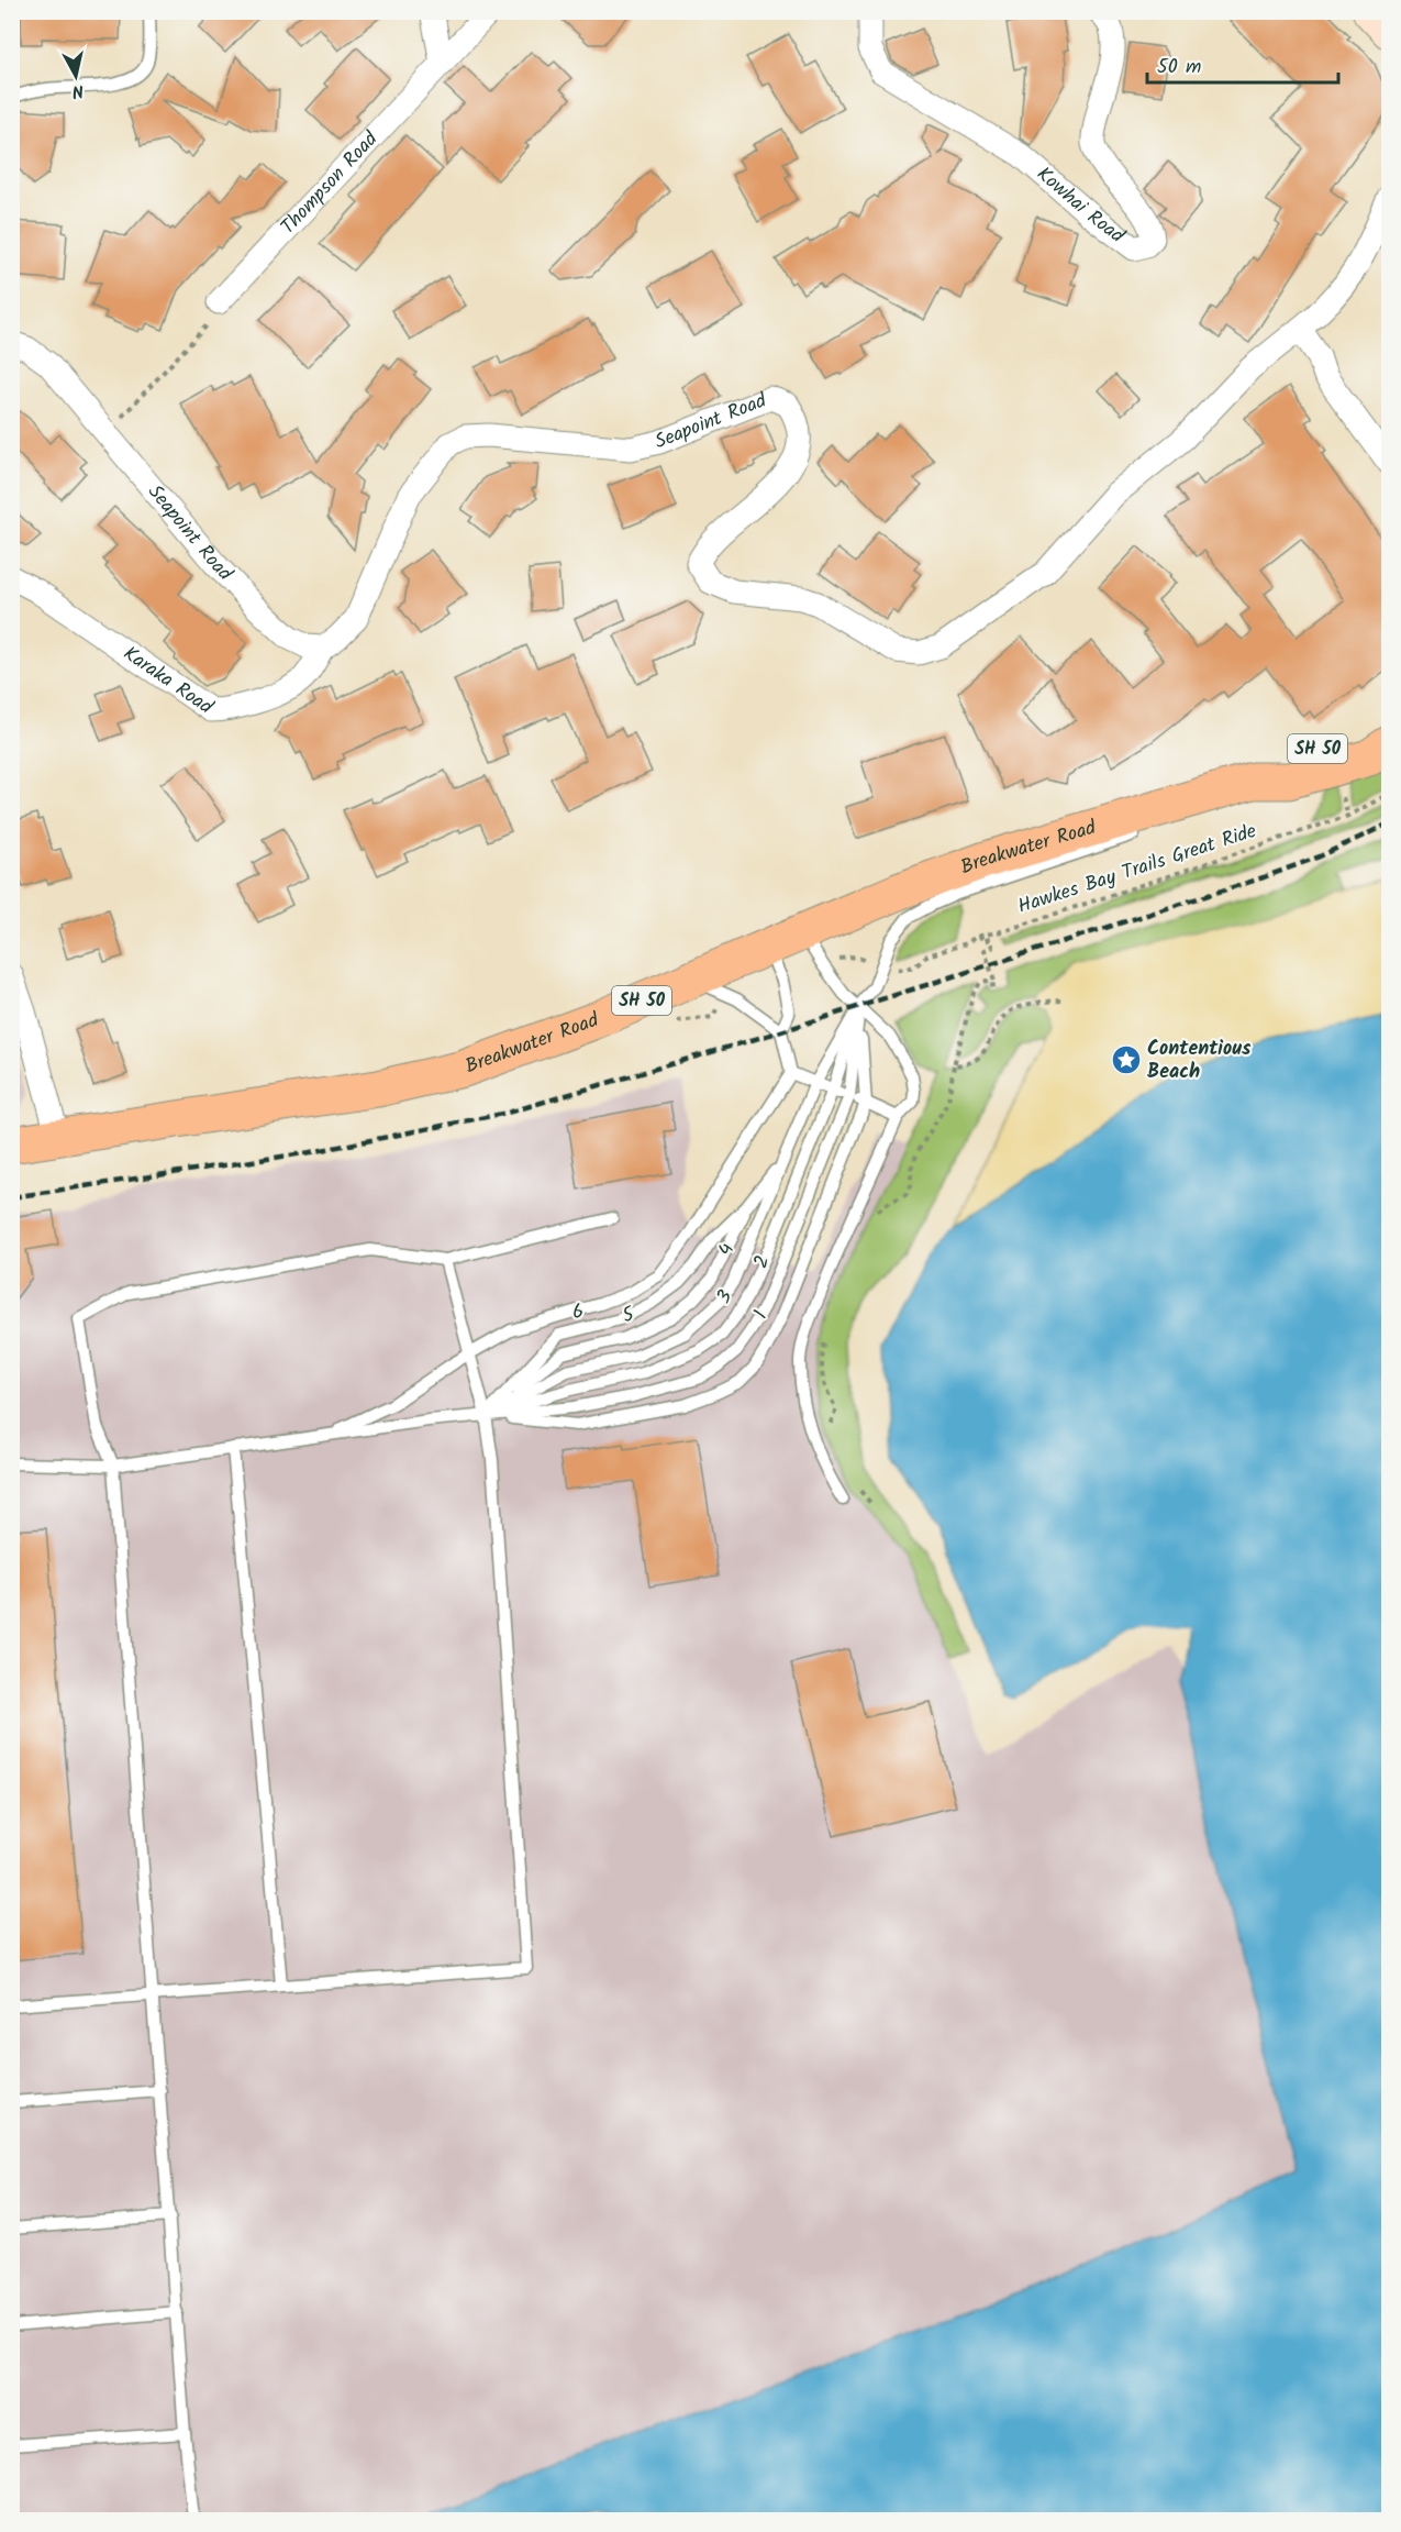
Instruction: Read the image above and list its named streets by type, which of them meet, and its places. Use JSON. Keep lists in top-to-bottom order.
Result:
{
  "streets": {
    "highway": ["SH 50", "Breakwater Road"],
    "street": [
      "Thompson Road",
      "Kowhai Road",
      "Seapoint Road",
      "Karaka Road"
    ],
    "lane": [
      "4",
      "2",
      "3",
      "6",
      "1",
      "5"
    ],
    "path": ["Hawkes Bay Trails Great Ride"]
  },
  "crossings": [
    ["Seapoint Road", "Karaka Road"],
    ["4", "2"],
    ["4", "3"],
    ["4", "6"],
    ["4", "1"],
    ["4", "5"],
    ["2", "3"],
    ["2", "6"],
    ["2", "1"],
    ["2", "5"],
    ["3", "6"],
    ["3", "1"],
    ["3", "5"],
    ["6", "1"],
    ["6", "5"],
    ["1", "5"]
  ],
  "places": {
    "place": ["Contentious Beach"]
  },
  "scale_bar": "50 m",
  "north": "bottom"
}
